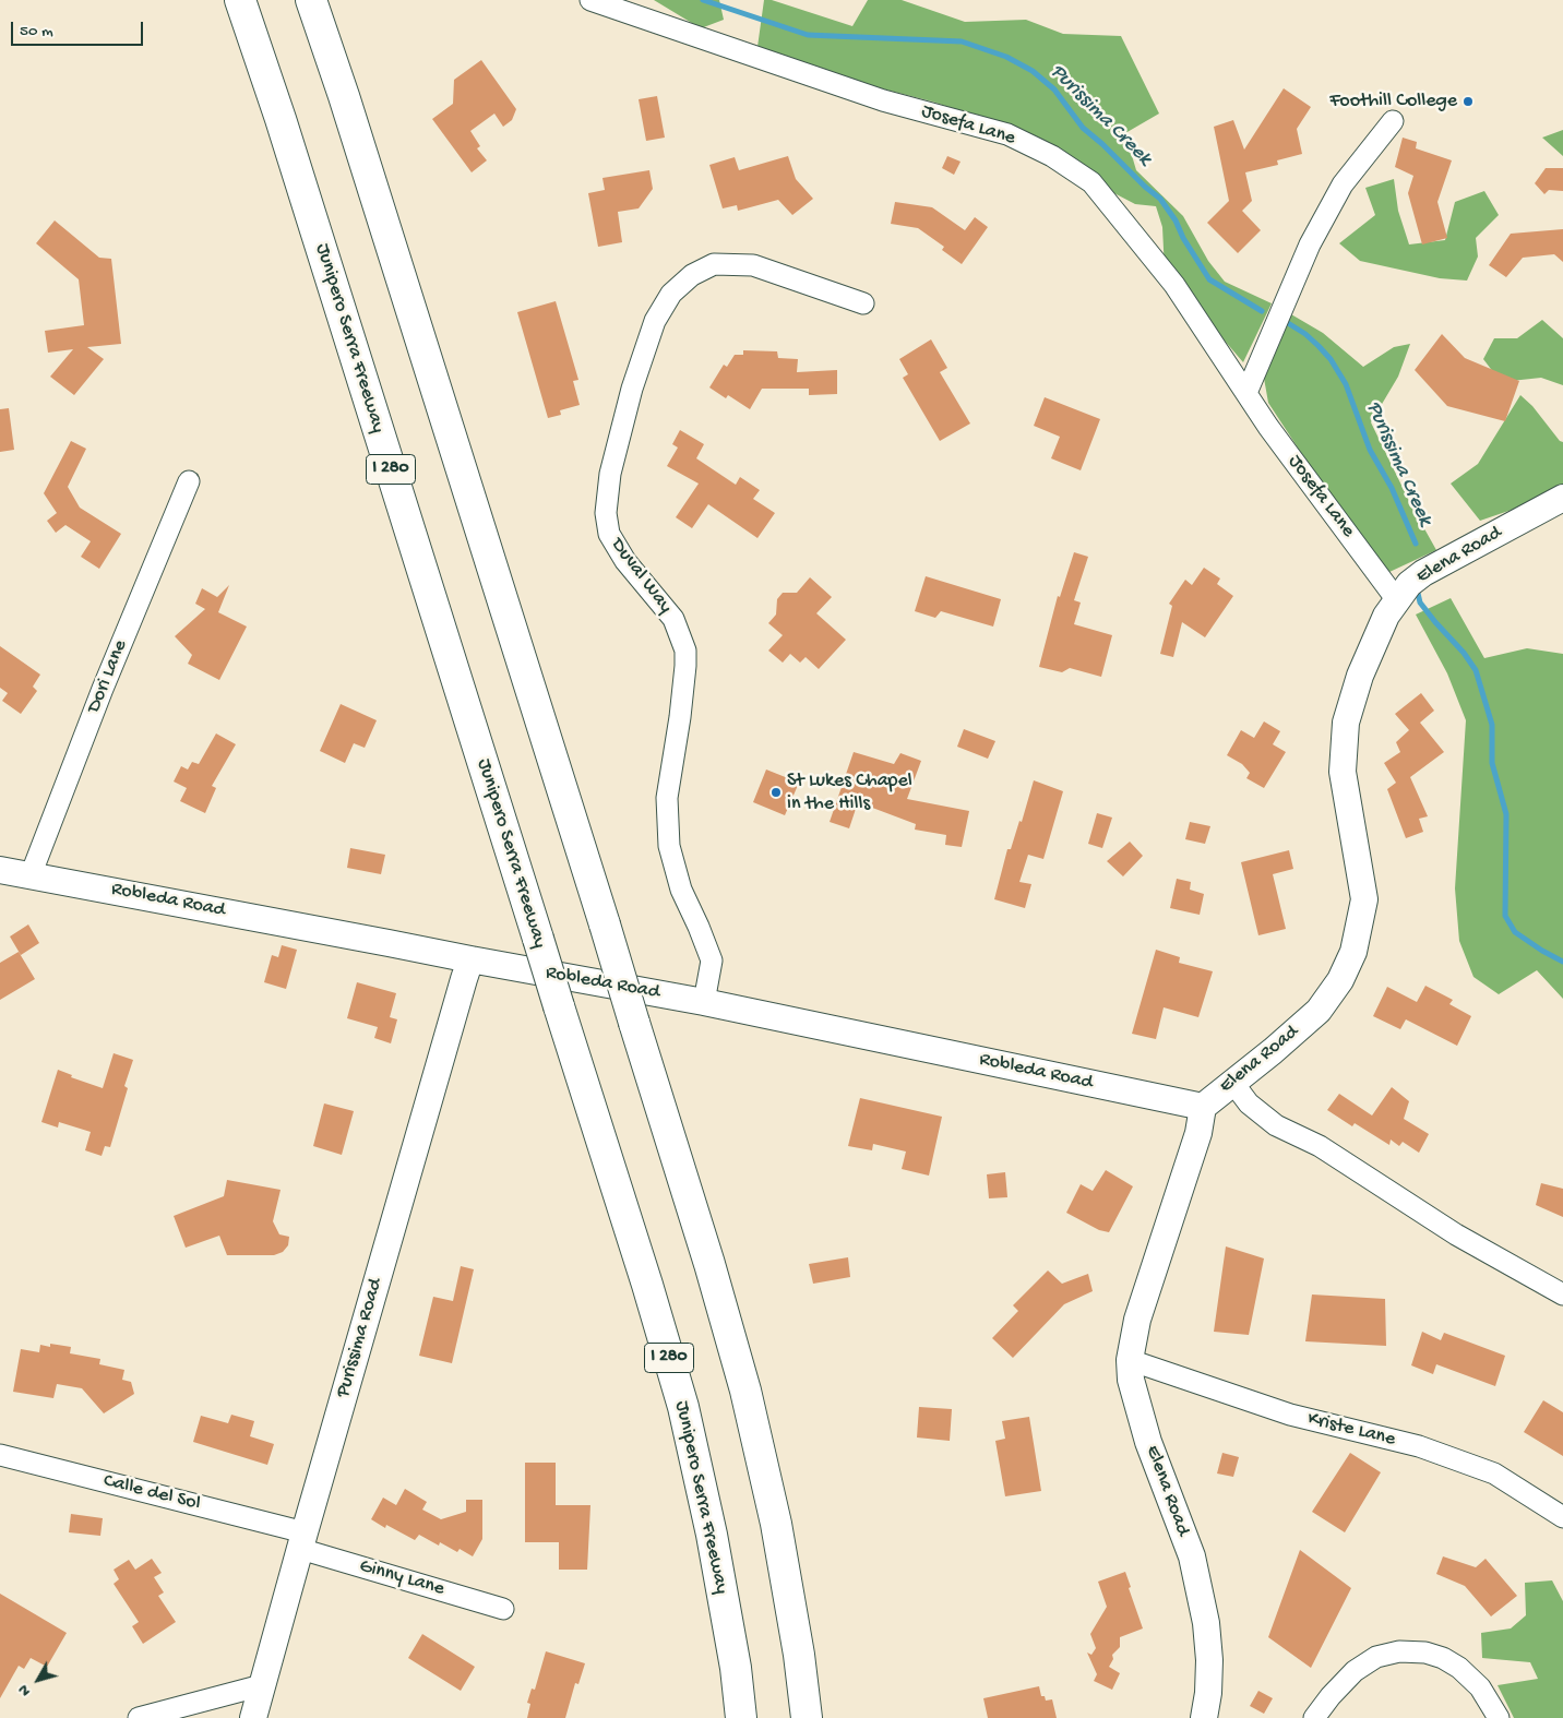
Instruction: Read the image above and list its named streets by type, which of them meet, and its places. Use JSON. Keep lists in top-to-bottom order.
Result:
{
  "streets": {
    "highway": ["Junipero Serra Freeway", "I 280"],
    "street": [
      "Josefa Lane",
      "Elena Road",
      "Duval Way",
      "Dori Lane",
      "Robleda Road",
      "Purissima Road",
      "Kriste Lane",
      "Calle del Sol",
      "Ginny Lane"
    ]
  },
  "crossings": [
    ["Josefa Lane", "Elena Road"],
    ["Elena Road", "Robleda Road"],
    ["Elena Road", "Kriste Lane"],
    ["Duval Way", "Robleda Road"],
    ["Dori Lane", "Robleda Road"],
    ["Robleda Road", "Purissima Road"],
    ["Purissima Road", "Calle del Sol"],
    ["Purissima Road", "Ginny Lane"],
    ["Calle del Sol", "Ginny Lane"]
  ],
  "water": ["Purissima Creek"],
  "places": ["Foothill College", "St Lukes Chapel in the Hills"],
  "scale_bar": "50 m",
  "north": "bottom left"
}
